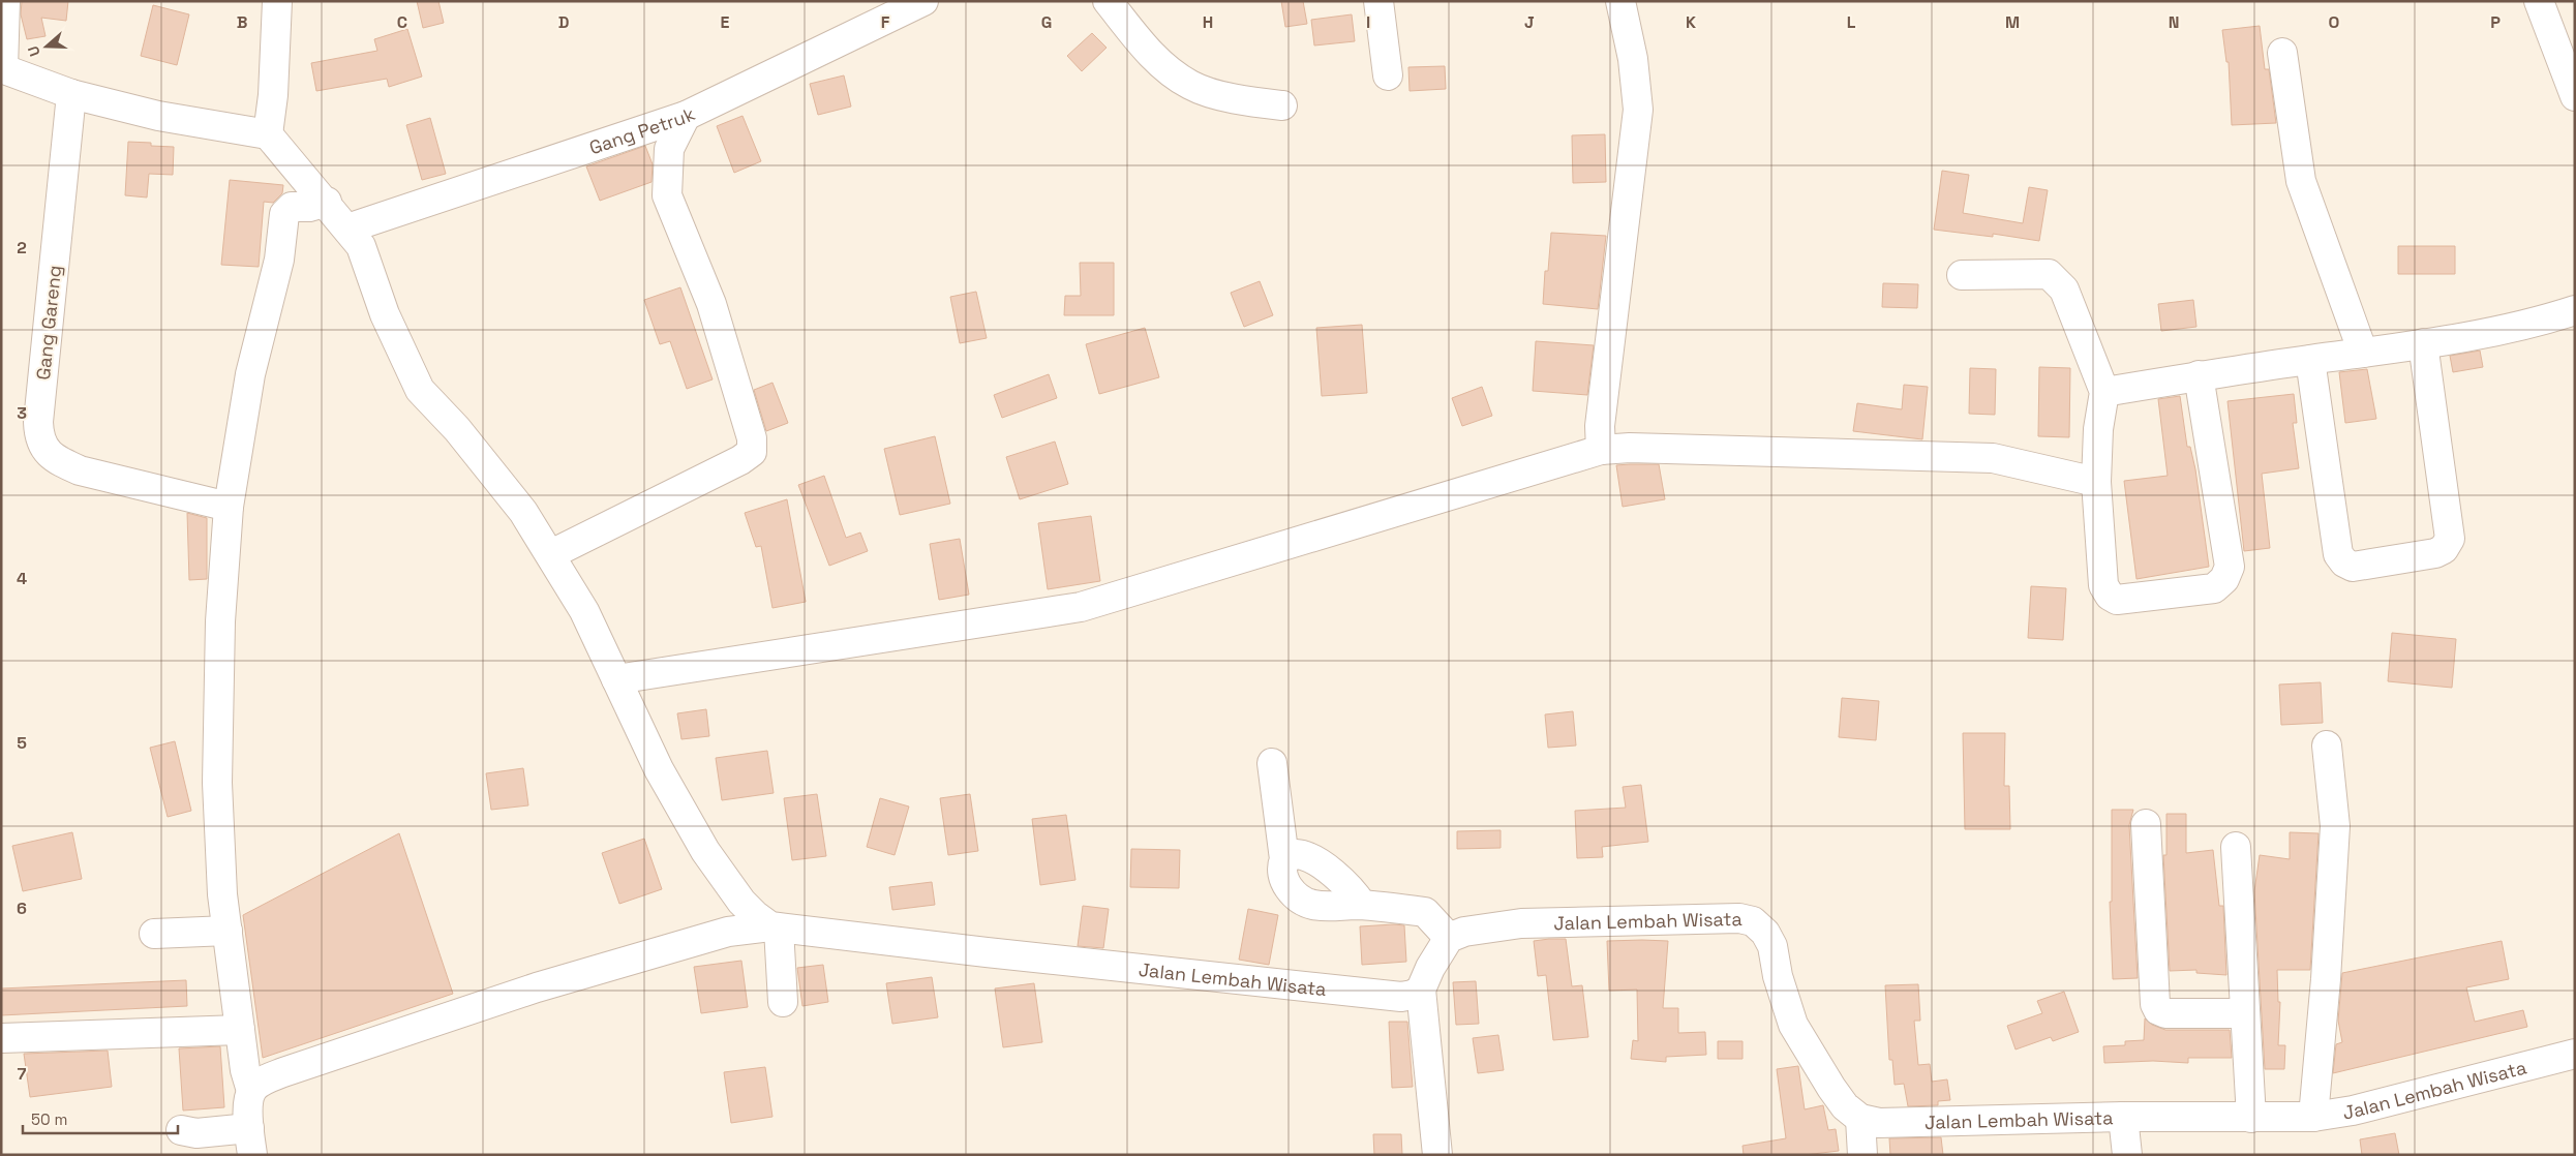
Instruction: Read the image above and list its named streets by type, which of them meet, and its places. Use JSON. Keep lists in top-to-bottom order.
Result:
{
  "streets": {
    "street": ["Gang Petruk", "Gang Gareng", "Jalan Lembah Wisata"]
  },
  "scale_bar": "50 m",
  "north": "left",
  "grid": {
    "columns": [
      "B",
      "C",
      "D",
      "E",
      "F",
      "G",
      "H",
      "I",
      "J",
      "K",
      "L",
      "M",
      "N",
      "O",
      "P"
    ],
    "rows": [
      "2",
      "3",
      "4",
      "5",
      "6",
      "7"
    ]
  }
}
